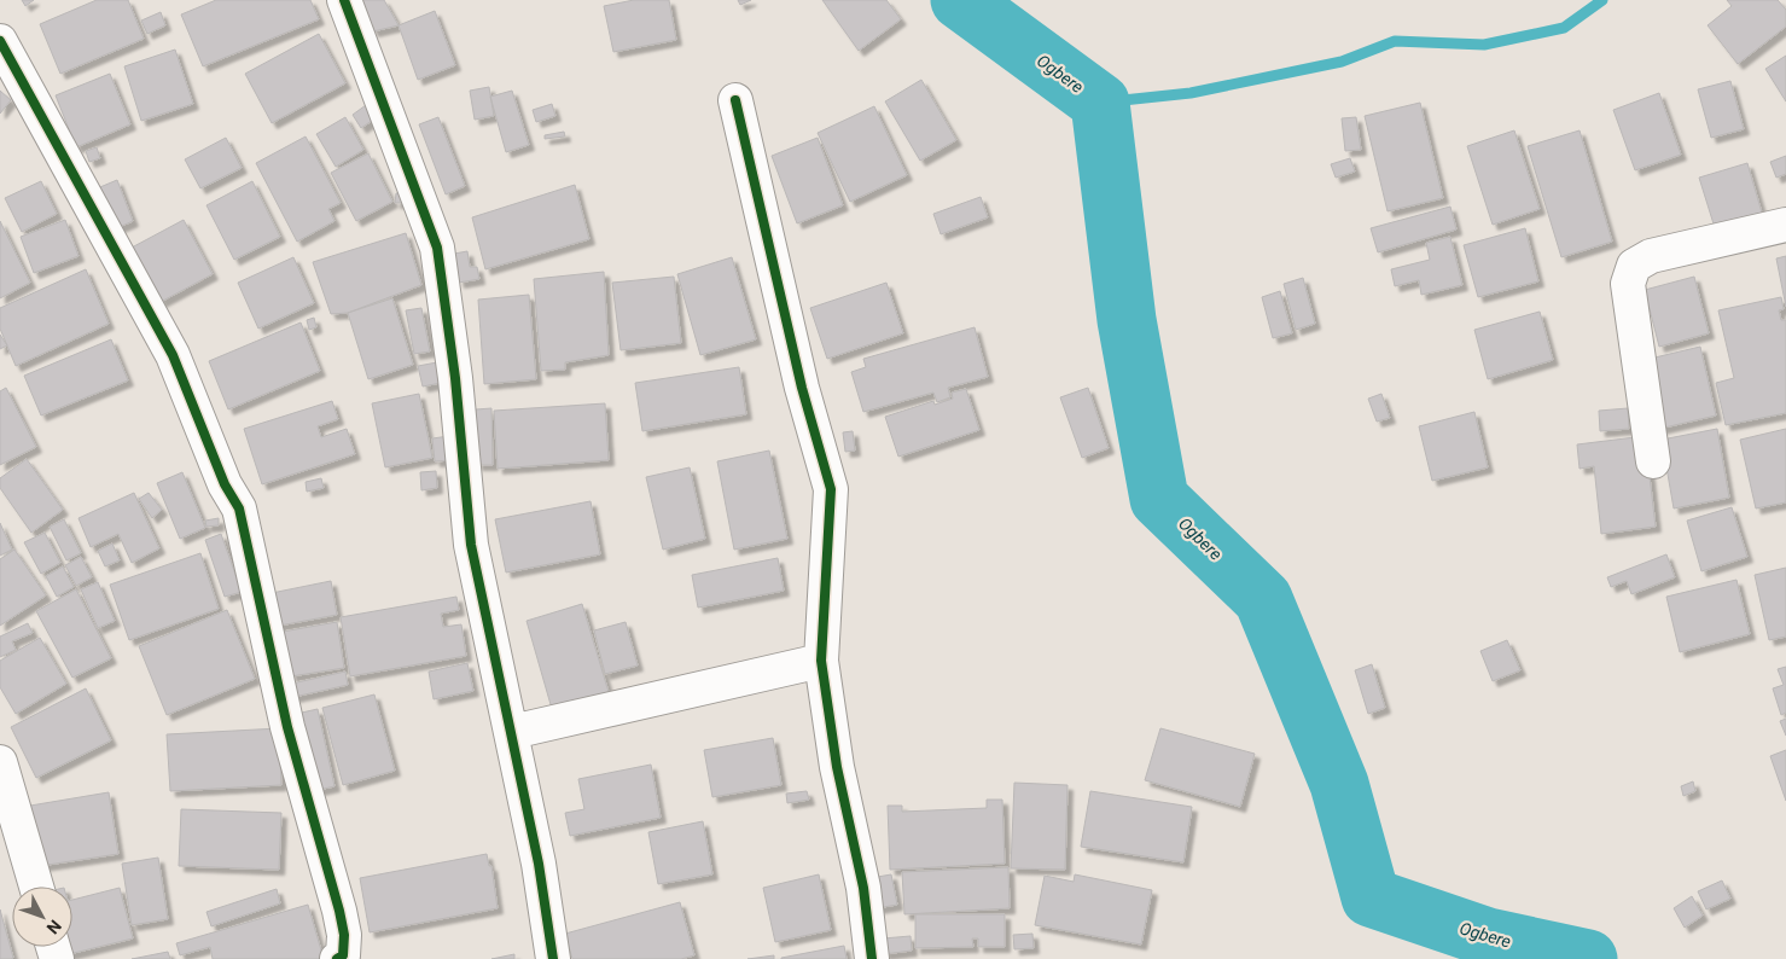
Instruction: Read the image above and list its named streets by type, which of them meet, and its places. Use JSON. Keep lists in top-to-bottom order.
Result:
{
  "water": ["Ogbere"],
  "north": "bottom right"
}
